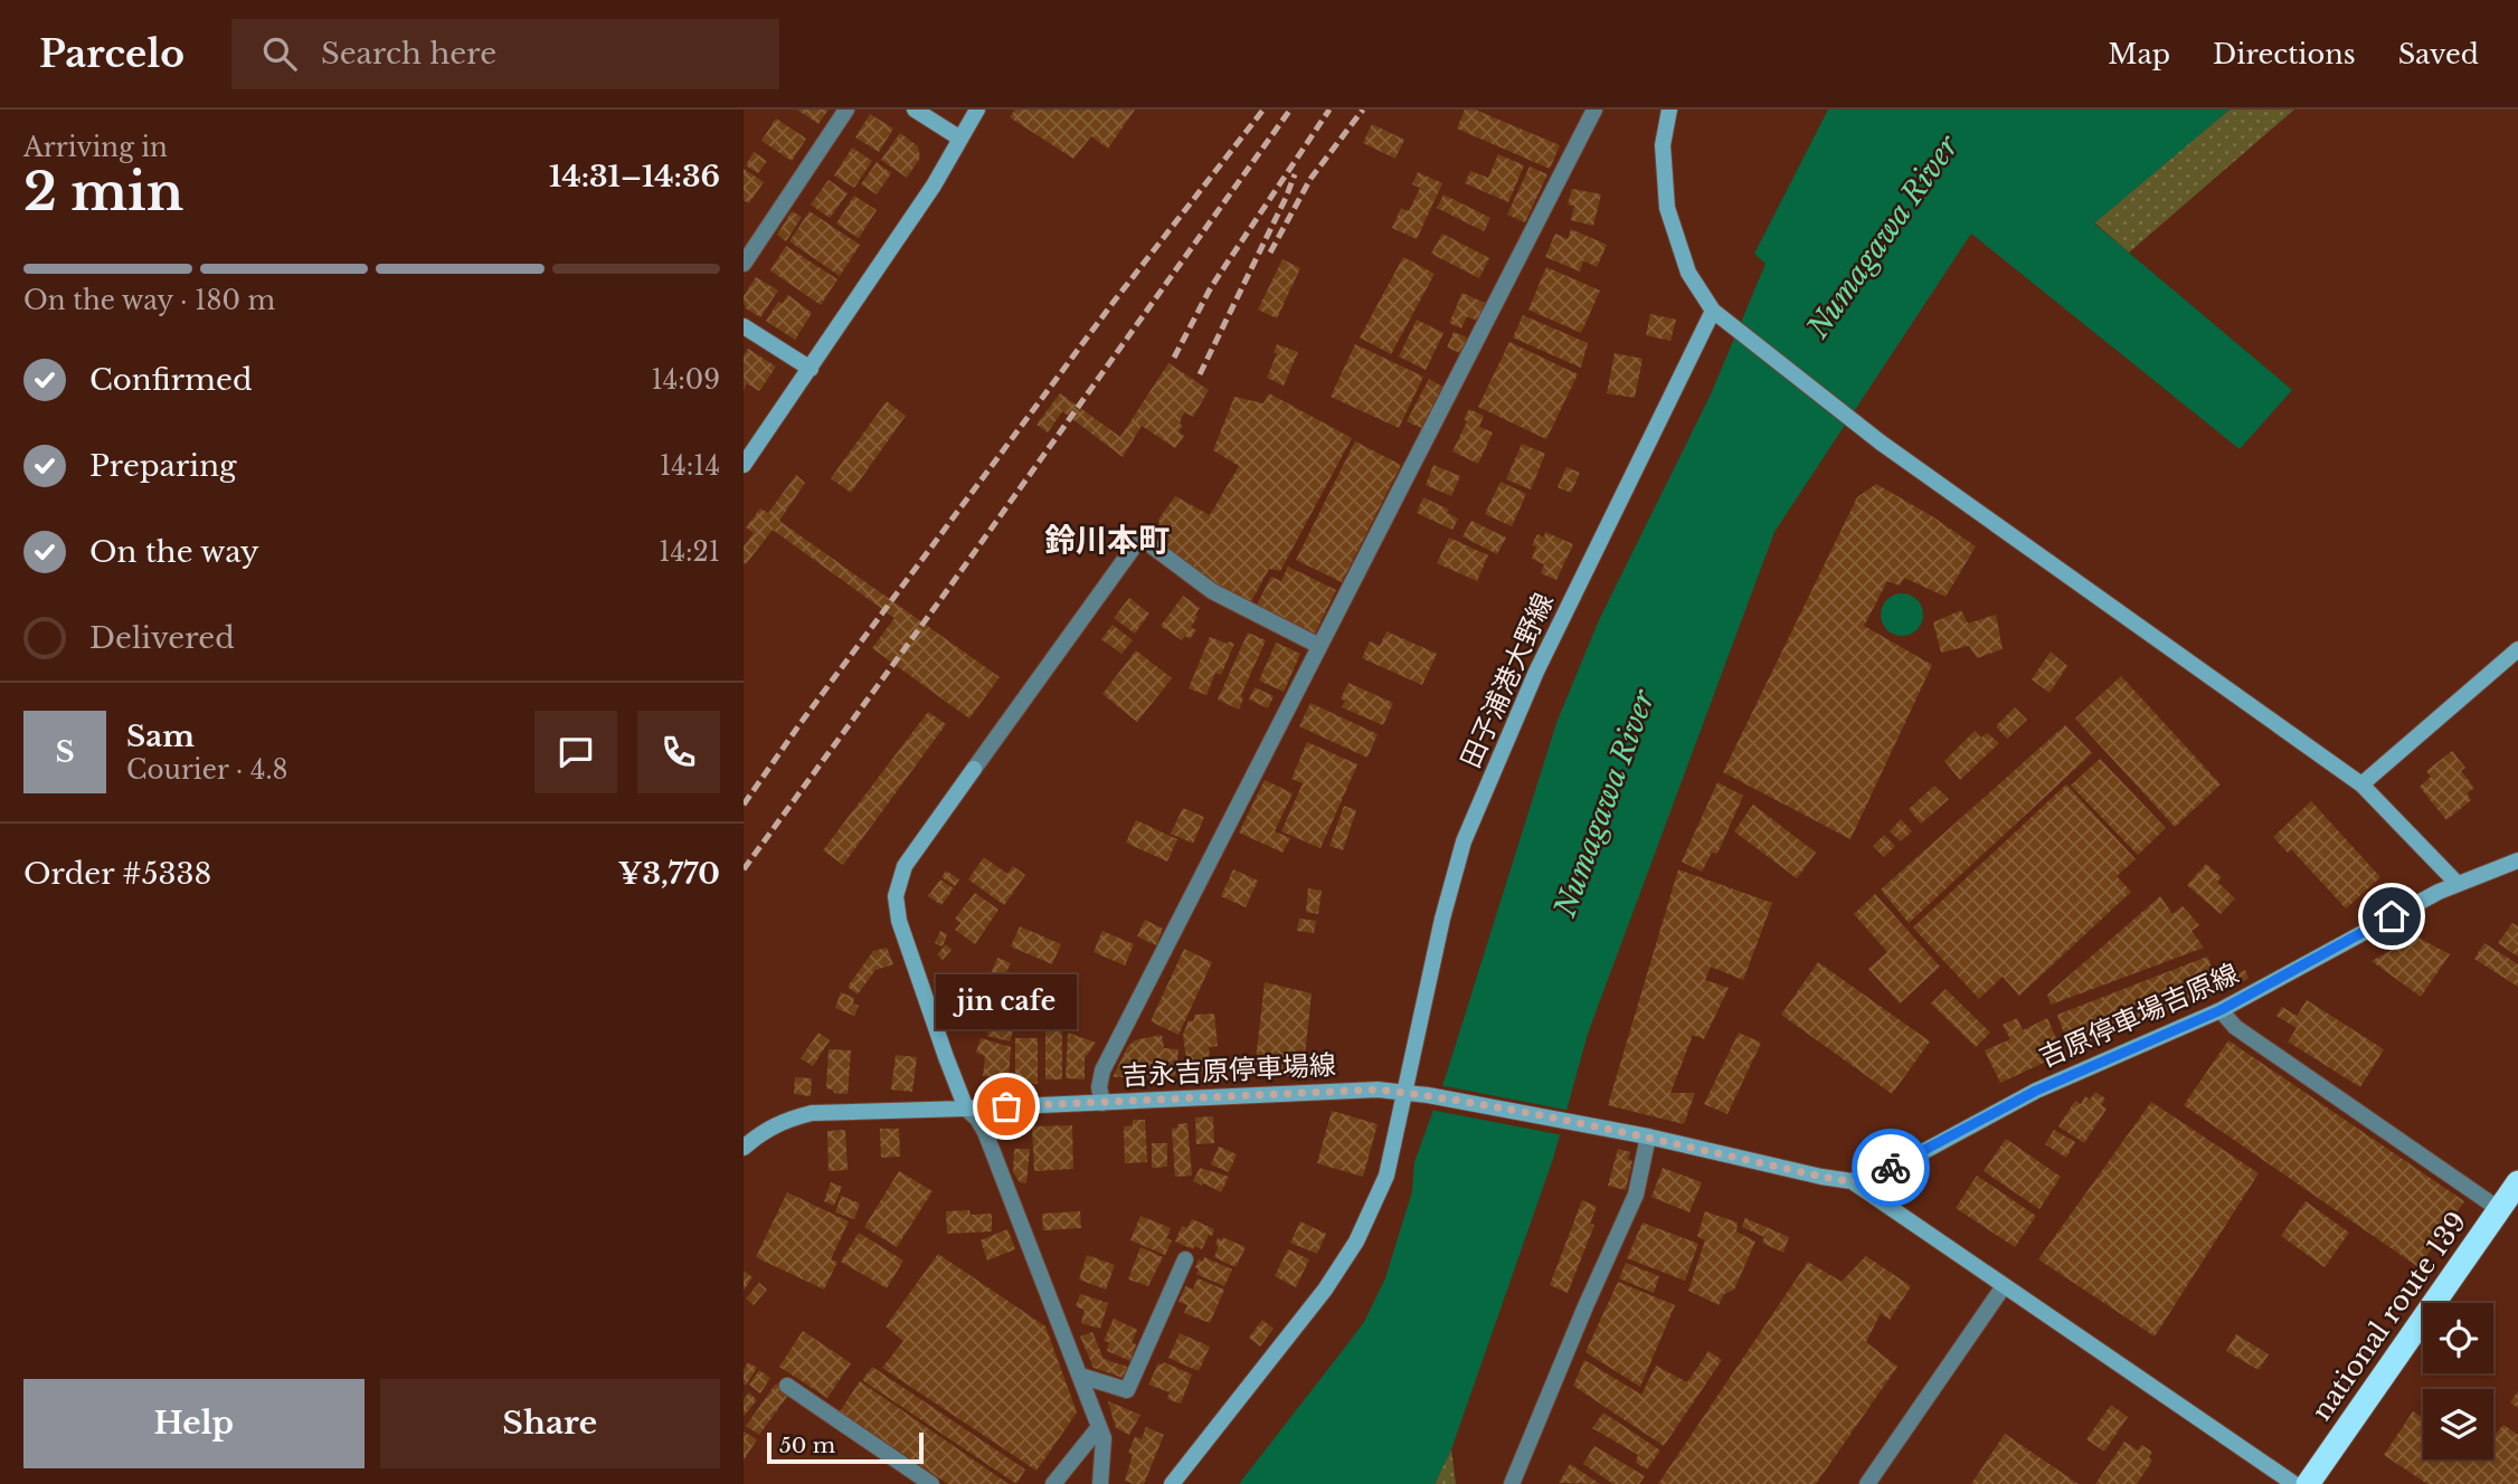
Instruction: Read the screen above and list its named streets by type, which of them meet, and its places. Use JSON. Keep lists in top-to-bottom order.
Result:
{
  "streets": {
    "highway": ["national route 139"],
    "main road": ["田子浦港大野線", "吉原停車場吉原線", "吉永吉原停車場線"]
  },
  "crossings": [
    ["田子浦港大野線", "吉原停車場吉原線"],
    ["田子浦港大野線", "吉永吉原停車場線"],
    ["吉原停車場吉原線", "吉永吉原停車場線"]
  ],
  "districts": ["鈴川本町"],
  "water": ["Numagawa River"],
  "places": ["jin cafe"],
  "scale_bar": "50 m",
  "page": {
    "header": "Parcelo",
    "search": "Search here",
    "nav": ["Map", "Directions", "Saved"],
    "heading": ["2 min", "Arriving in", "14:31–14:36"],
    "panel": [
      "Sam",
      "Courier · 4.8",
      "Order #5338",
      "¥3,770"
    ],
    "bar": "On the way · 180 m",
    "list": [
      ["Confirmed", "14:09"],
      ["Preparing", "14:14"],
      ["On the way", "14:21"],
      "Delivered"
    ],
    "round": "S",
    "bubble": "jin cafe",
    "buttons": ["Help", "Share"],
    "scale": "50 m"
  }
}
